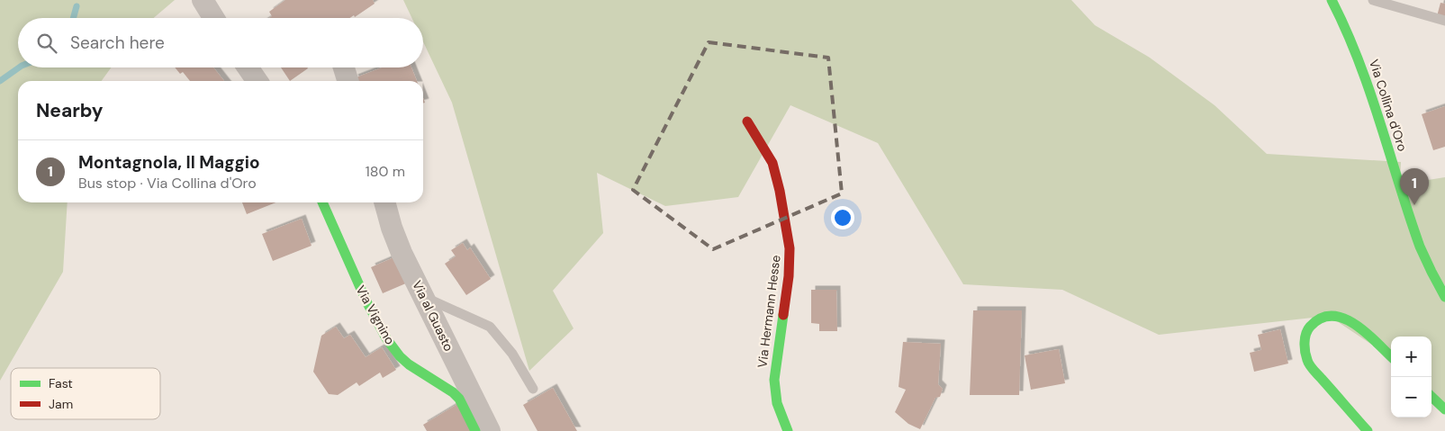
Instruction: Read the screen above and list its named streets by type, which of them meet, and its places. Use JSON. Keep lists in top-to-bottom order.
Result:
{
  "streets": {
    "street": [
      "Via Collina d'Oro",
      "Via Hermann Hesse",
      "Via Vignino",
      "Via al Guasto"
    ]
  },
  "legend": ["Fast", "Jam"],
  "page": {
    "search": "Search here",
    "heading": "Nearby",
    "list": [
      {
        "mark": "1",
        "name": "Montagnola, Il Maggio",
        "note": "Bus stop · Via Collina d'Oro",
        "value": "180 m"
      }
    ],
    "pins": "1",
    "map_buttons": ["+", "−"]
  }
}
